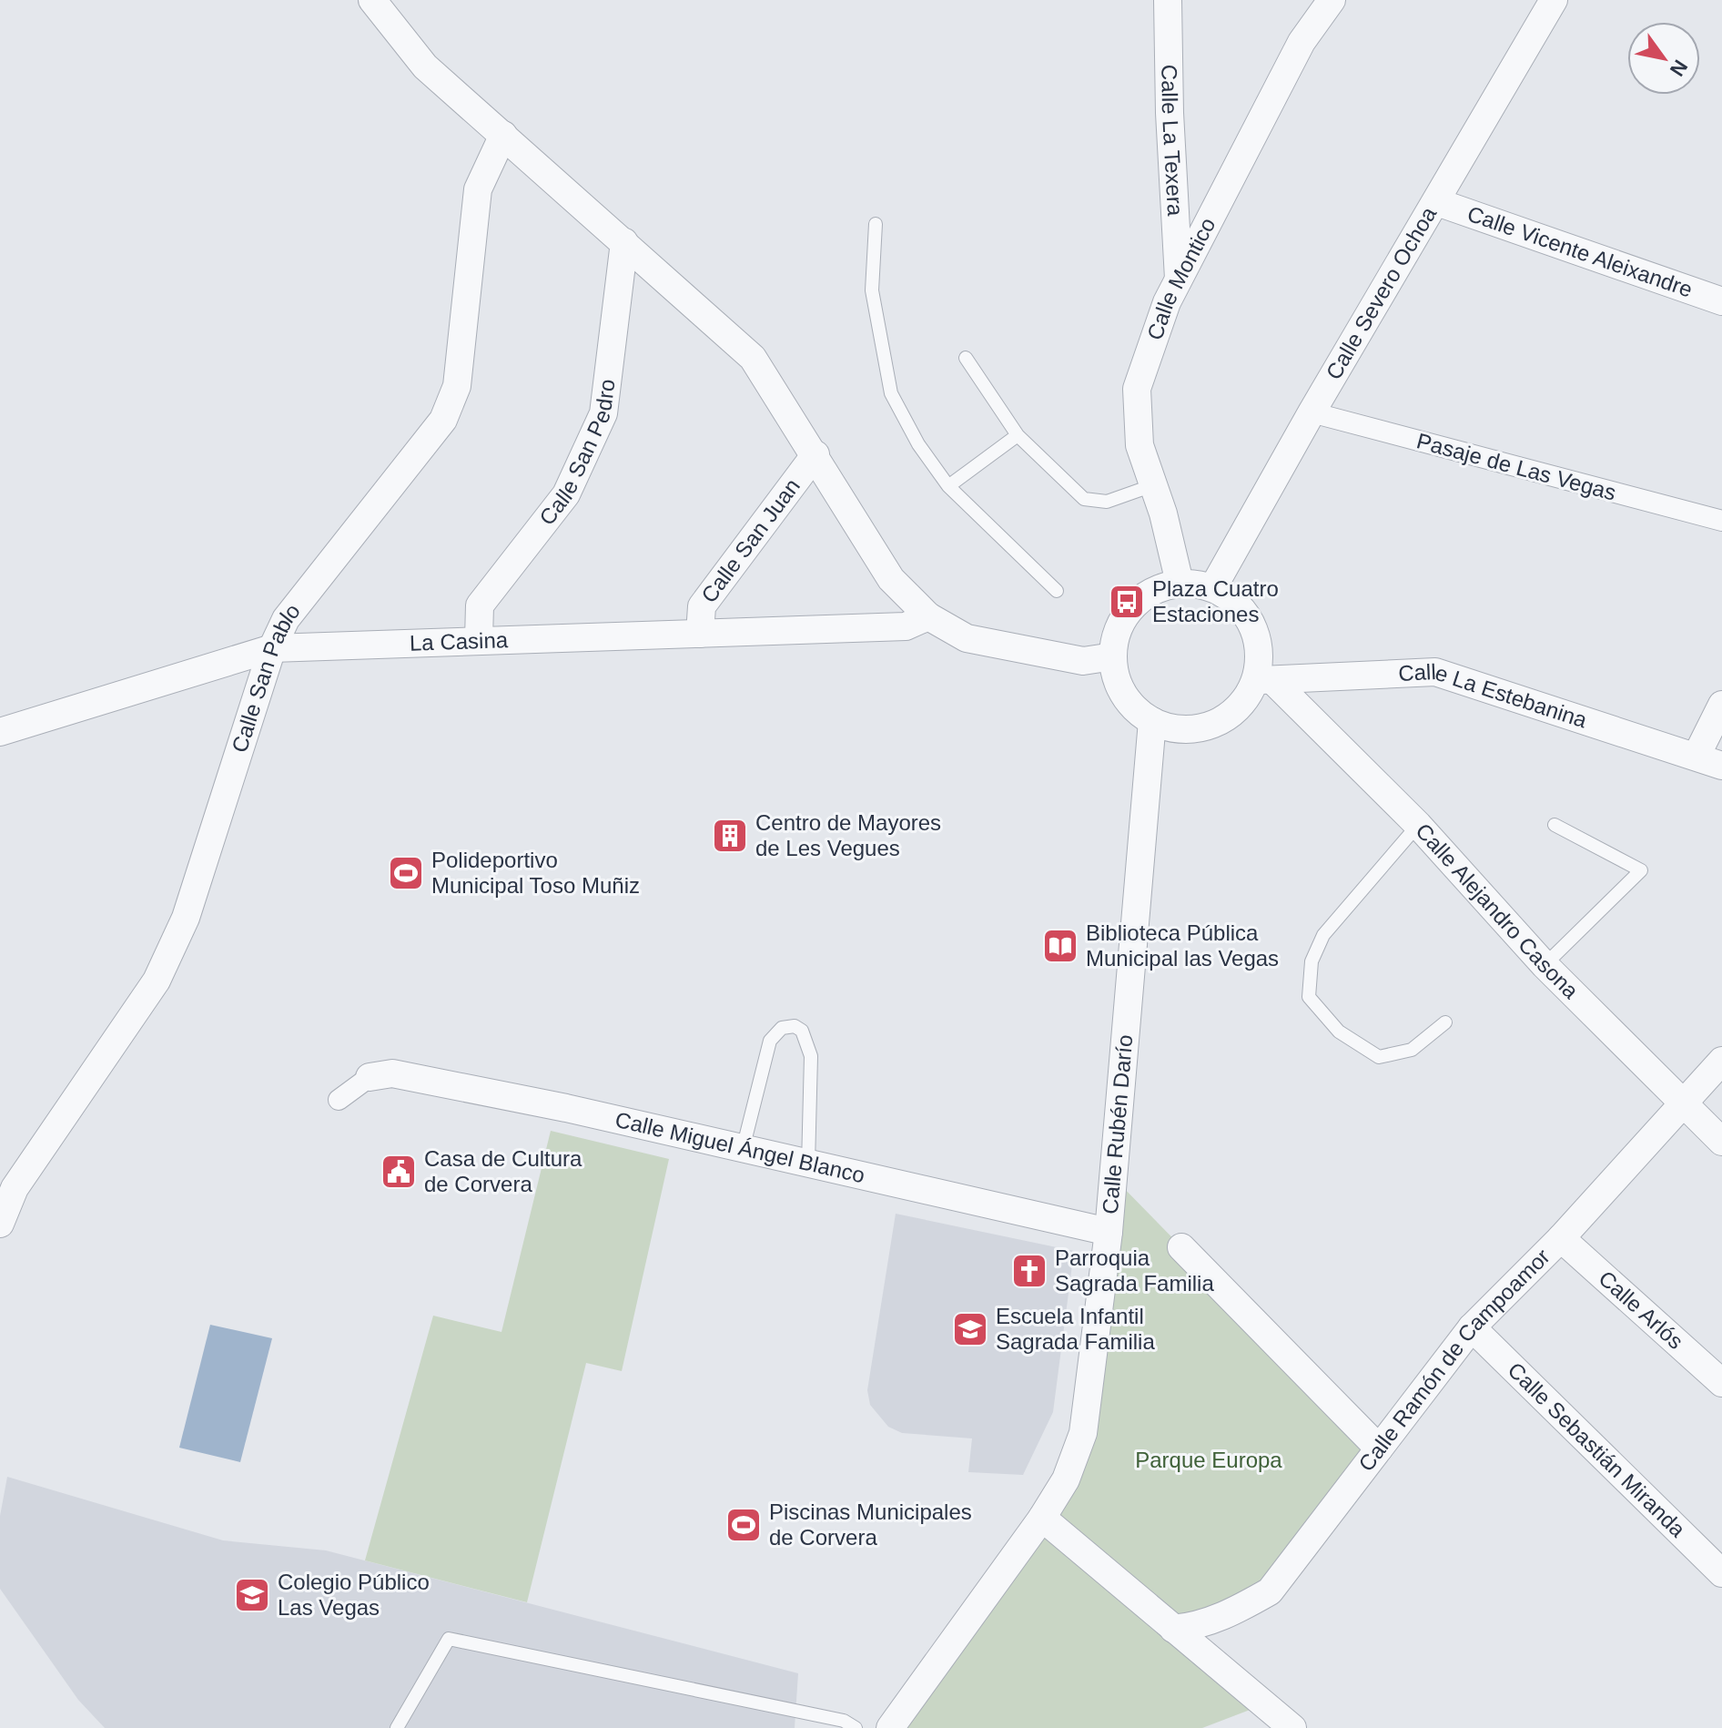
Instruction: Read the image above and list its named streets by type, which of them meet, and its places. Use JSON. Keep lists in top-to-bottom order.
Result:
{
  "streets": {
    "street": [
      "Calle La Texera",
      "Calle Vicente Aleixandre",
      "Calle Montico",
      "Calle Severo Ochoa",
      "Calle San Pedro",
      "Pasaje de Las Vegas",
      "Calle San Juan",
      "La Casina",
      "Calle San Pablo",
      "Calle La Estebanina",
      "Calle Alejandro Casona",
      "Calle Rubén Darío",
      "Calle Miguel Ángel Blanco",
      "Calle Arlós",
      "Calle Ramón de Campoamor",
      "Calle Sebastián Miranda"
    ]
  },
  "crossings": [
    ["Calle La Texera", "Calle Montico"],
    ["Calle Vicente Aleixandre", "Calle Severo Ochoa"],
    ["Calle Montico", "Calle Severo Ochoa"],
    ["Calle Montico", "Calle La Estebanina"],
    ["Calle Montico", "Calle Alejandro Casona"],
    ["Calle Montico", "Calle Rubén Darío"],
    ["Calle Severo Ochoa", "Pasaje de Las Vegas"],
    ["Calle Severo Ochoa", "Calle La Estebanina"],
    ["Calle Severo Ochoa", "Calle Alejandro Casona"],
    ["Calle Severo Ochoa", "Calle Rubén Darío"],
    ["Calle San Pedro", "La Casina"],
    ["Calle San Juan", "La Casina"],
    ["La Casina", "Calle San Pablo"],
    ["Calle La Estebanina", "Calle Alejandro Casona"],
    ["Calle La Estebanina", "Calle Rubén Darío"],
    ["Calle Alejandro Casona", "Calle Rubén Darío"],
    ["Calle Alejandro Casona", "Calle Ramón de Campoamor"],
    ["Calle Rubén Darío", "Calle Miguel Ángel Blanco"],
    ["Calle Arlós", "Calle Ramón de Campoamor"],
    ["Calle Ramón de Campoamor", "Calle Sebastián Miranda"]
  ],
  "parks": ["Parque Europa"],
  "places": {
    "bus stop": ["Plaza Cuatro Estaciones"],
    "building": ["Centro de Mayores de Les Vegues"],
    "sports": ["Polideportivo Municipal Toso Muñiz", "Piscinas Municipales de Corvera"],
    "library": ["Biblioteca Pública Municipal las Vegas"],
    "public building": ["Casa de Cultura de Corvera"],
    "church": ["Parroquia Sagrada Familia"],
    "school or university": ["Escuela Infantil Sagrada Familia", "Colegio Público Las Vegas"]
  },
  "north": "bottom right"
}
